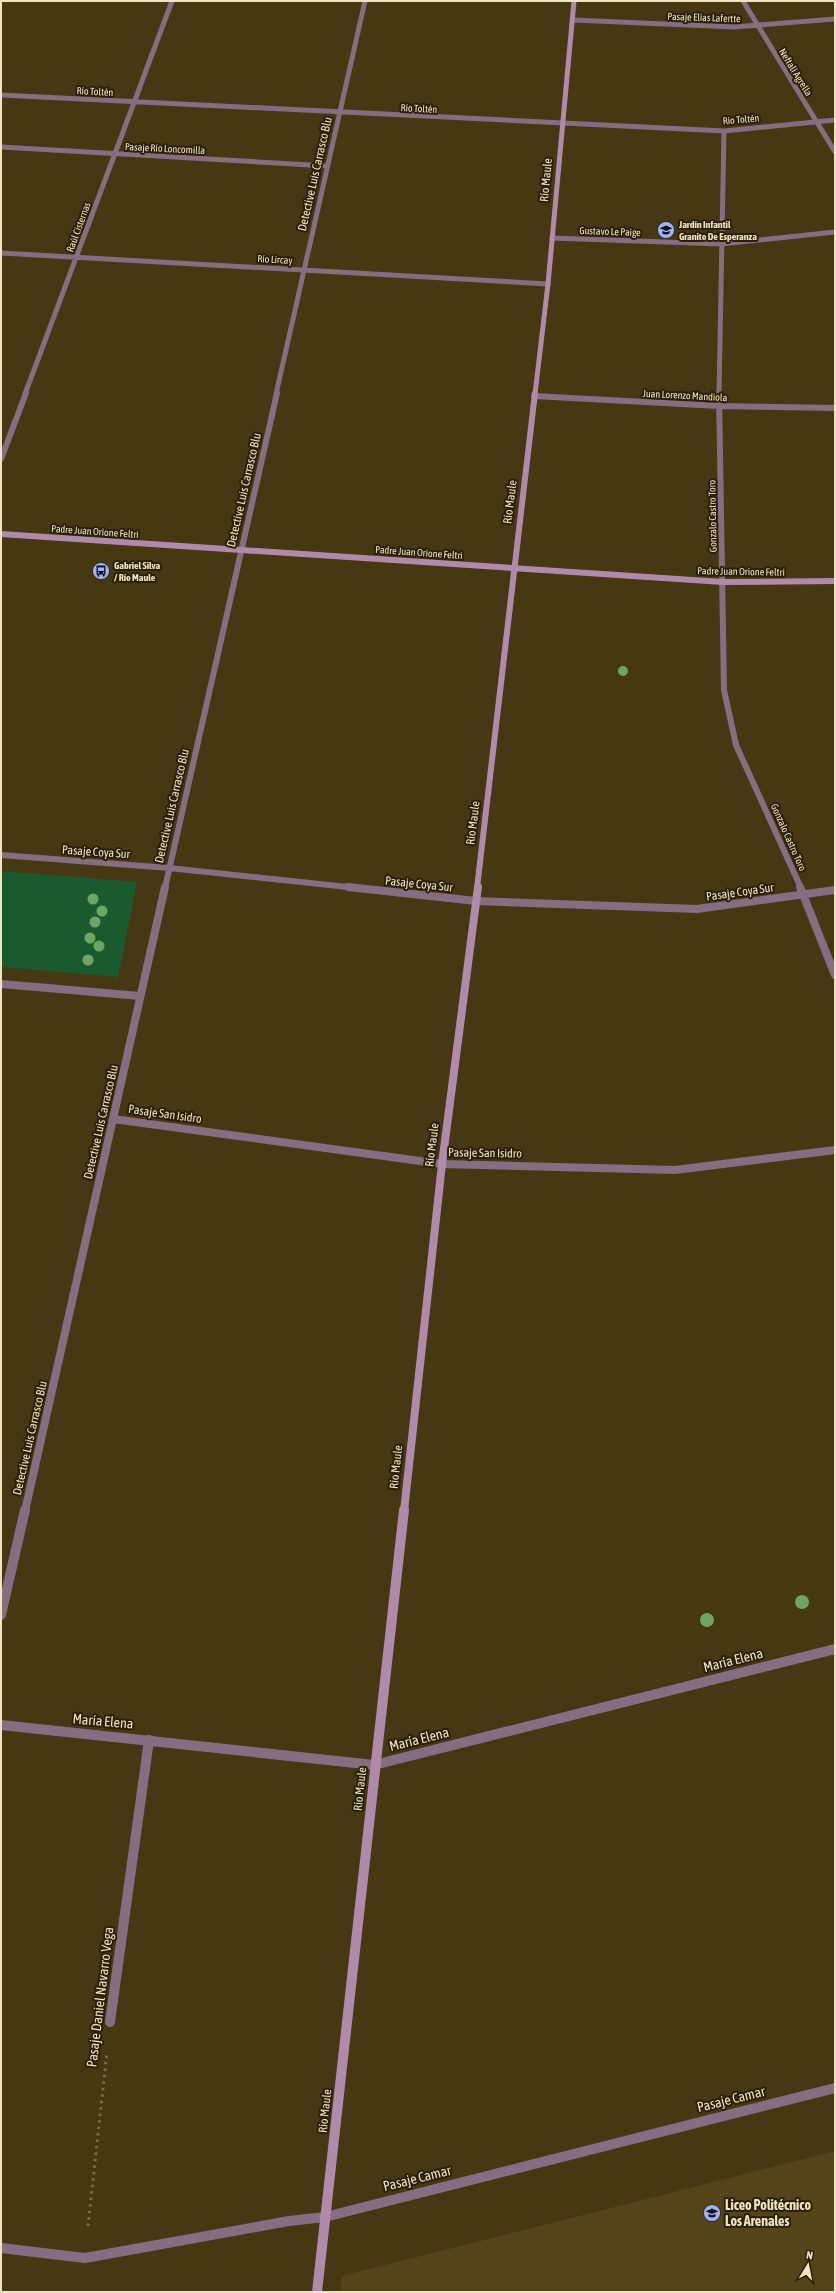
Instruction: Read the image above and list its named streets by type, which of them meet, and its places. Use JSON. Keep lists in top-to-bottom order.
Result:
{
  "streets": {
    "street": [
      "Pasaje Elías Lafertte",
      "Neftalí Agrella",
      "Río Toltén",
      "Pasaje Río Loncomilla",
      "Detective Luis Carrasco Blu",
      "Río Maule",
      "Raúl Cisternas",
      "Gustavo Le Paige",
      "Río Lircay",
      "Juan Lorenzo Mandiola",
      "Gonzalo Castro Toro",
      "Padre Juan Orione Feltri",
      "Pasaje Coya Sur",
      "Pasaje San Isidro",
      "María Elena",
      "Pasaje Daniel Navarro Vega",
      "Pasaje Camar"
    ]
  },
  "crossings": [
    ["Pasaje Elías Lafertte", "Neftalí Agrella"],
    ["Pasaje Elías Lafertte", "Río Maule"],
    ["Neftalí Agrella", "Río Toltén"],
    ["Río Toltén", "Detective Luis Carrasco Blu"],
    ["Río Toltén", "Río Maule"],
    ["Río Toltén", "Raúl Cisternas"],
    ["Río Toltén", "Gonzalo Castro Toro"],
    ["Pasaje Río Loncomilla", "Detective Luis Carrasco Blu"],
    ["Pasaje Río Loncomilla", "Raúl Cisternas"],
    ["Detective Luis Carrasco Blu", "Río Lircay"],
    ["Detective Luis Carrasco Blu", "Padre Juan Orione Feltri"],
    ["Detective Luis Carrasco Blu", "Pasaje Coya Sur"],
    ["Detective Luis Carrasco Blu", "Pasaje San Isidro"],
    ["Río Maule", "Gustavo Le Paige"],
    ["Río Maule", "Río Lircay"],
    ["Río Maule", "Juan Lorenzo Mandiola"],
    ["Río Maule", "Padre Juan Orione Feltri"],
    ["Río Maule", "Pasaje Coya Sur"],
    ["Río Maule", "Pasaje San Isidro"],
    ["Río Maule", "María Elena"],
    ["Río Maule", "Pasaje Camar"],
    ["Raúl Cisternas", "Río Lircay"],
    ["Gustavo Le Paige", "Gonzalo Castro Toro"],
    ["Juan Lorenzo Mandiola", "Gonzalo Castro Toro"],
    ["Gonzalo Castro Toro", "Padre Juan Orione Feltri"],
    ["Gonzalo Castro Toro", "Pasaje Coya Sur"],
    ["María Elena", "Pasaje Daniel Navarro Vega"],
    ["Pasaje Daniel Navarro Vega", "Pasaje Camar"]
  ],
  "places": {
    "school or university": ["Jardín Infantil Granito De Esperanza", "Liceo Politécnico Los Arenales"],
    "bus stop": ["Gabriel Silva / Río Maule"]
  },
  "north": "top"
}
